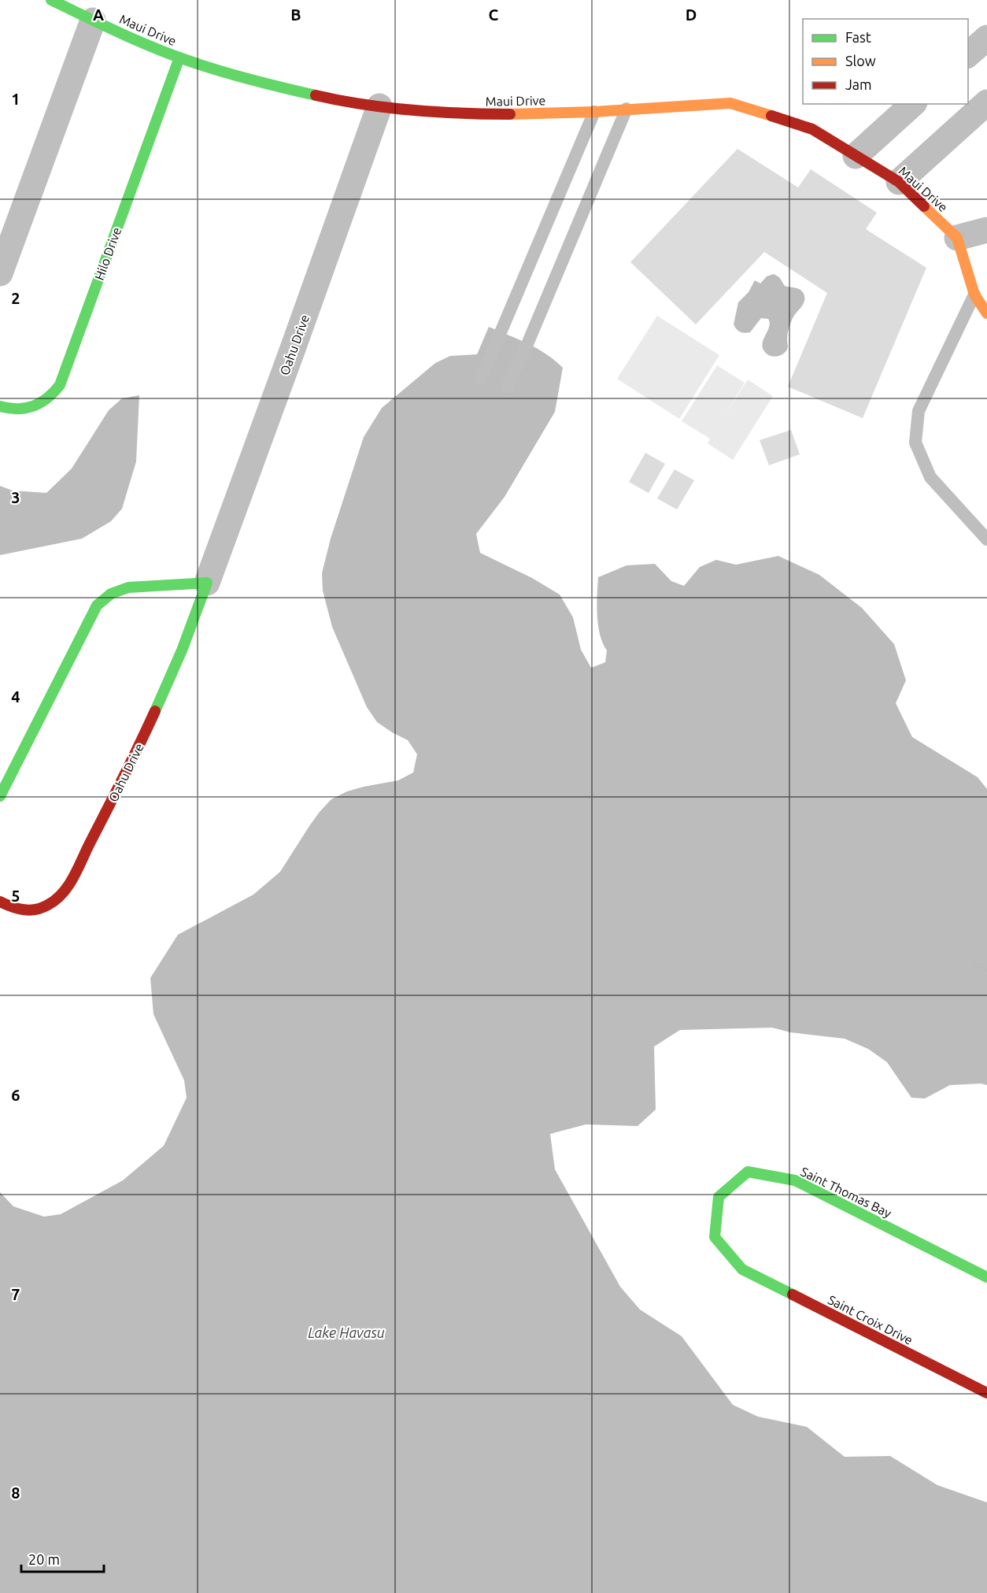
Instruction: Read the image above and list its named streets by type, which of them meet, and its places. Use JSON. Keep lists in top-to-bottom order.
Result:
{
  "streets": {
    "street": [
      "Maui Drive",
      "Hilo Drive",
      "Oahu Drive",
      "Saint Thomas Bay",
      "Saint Croix Drive"
    ]
  },
  "crossings": [
    ["Maui Drive", "Hilo Drive"],
    ["Maui Drive", "Oahu Drive"],
    ["Saint Thomas Bay", "Saint Croix Drive"]
  ],
  "water": ["Lake Havasu"],
  "legend": ["Fast", "Slow", "Jam"],
  "scale_bar": "20 m",
  "grid": {
    "columns": [
      "A",
      "B",
      "C",
      "D"
    ],
    "rows": [
      "1",
      "2",
      "3",
      "4",
      "5",
      "6",
      "7",
      "8"
    ]
  }
}
